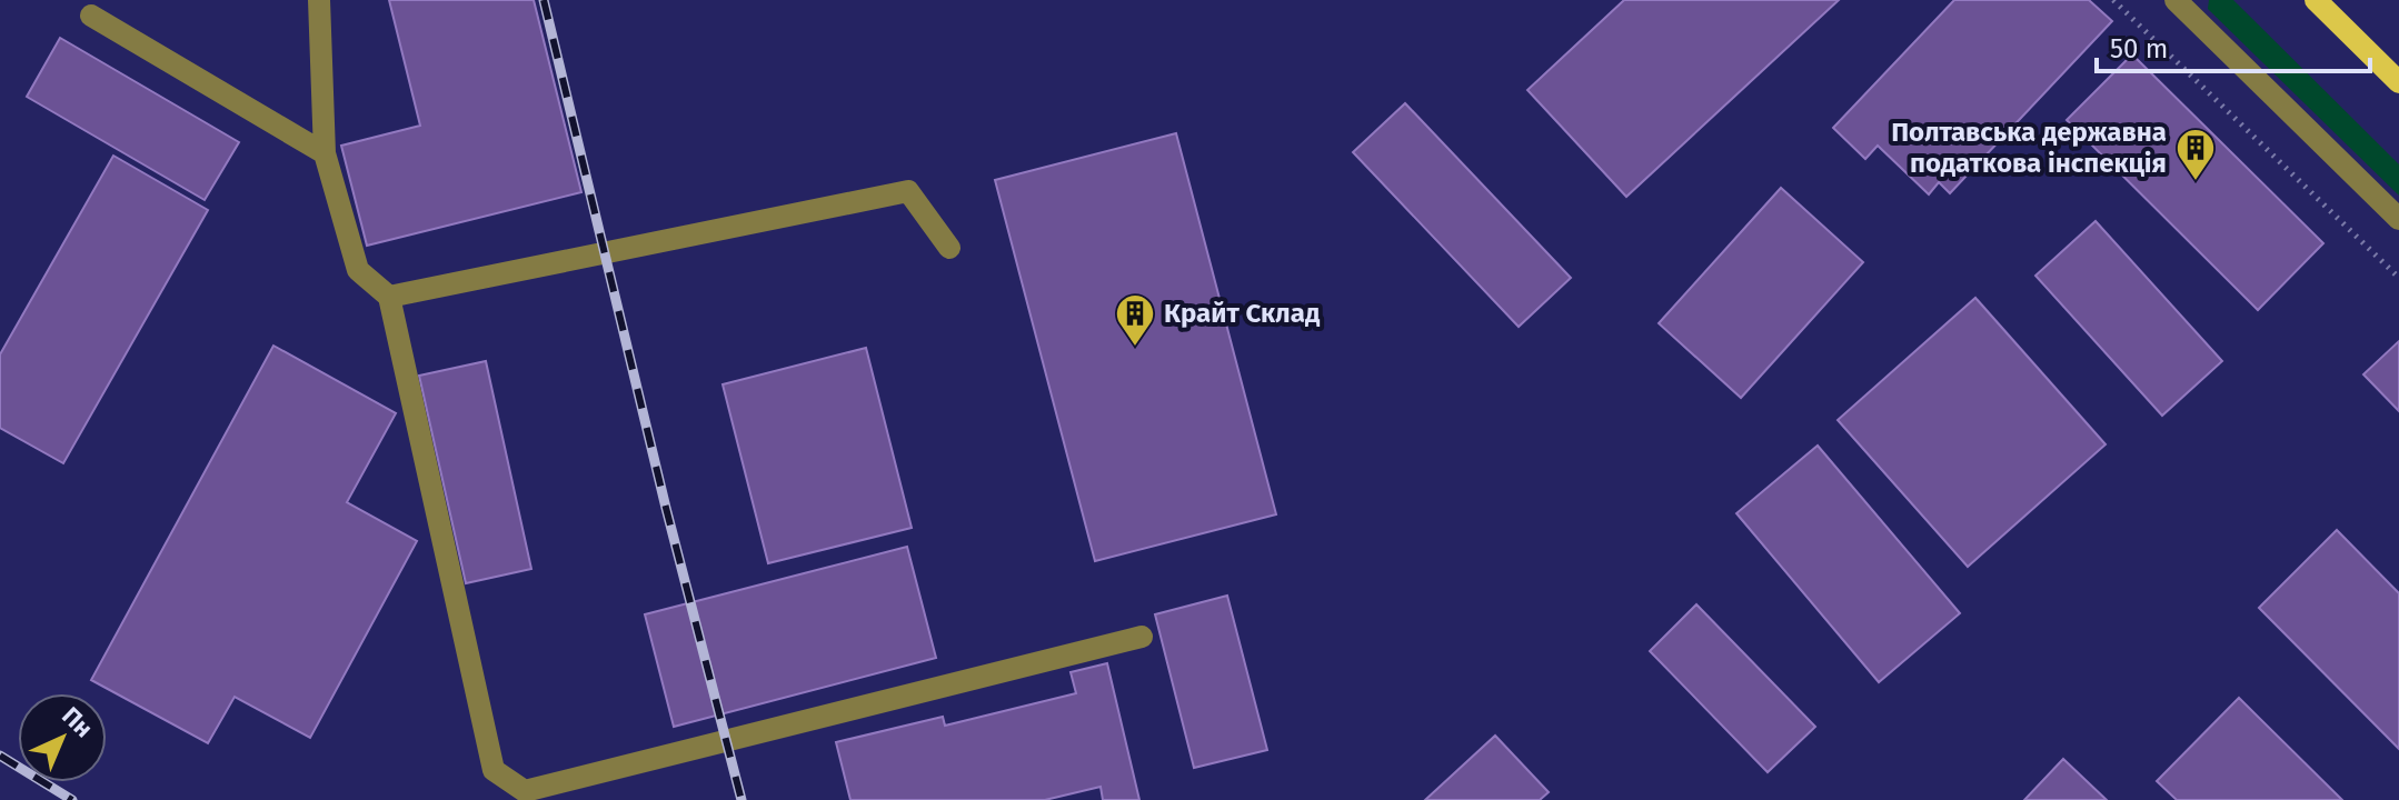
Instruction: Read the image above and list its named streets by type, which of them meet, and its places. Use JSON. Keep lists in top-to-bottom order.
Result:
{
  "places": {
    "building": ["Полтавська державна податкова інспекція", "Крайт Склад"]
  },
  "scale_bar": "50 m",
  "north": "top right"
}
